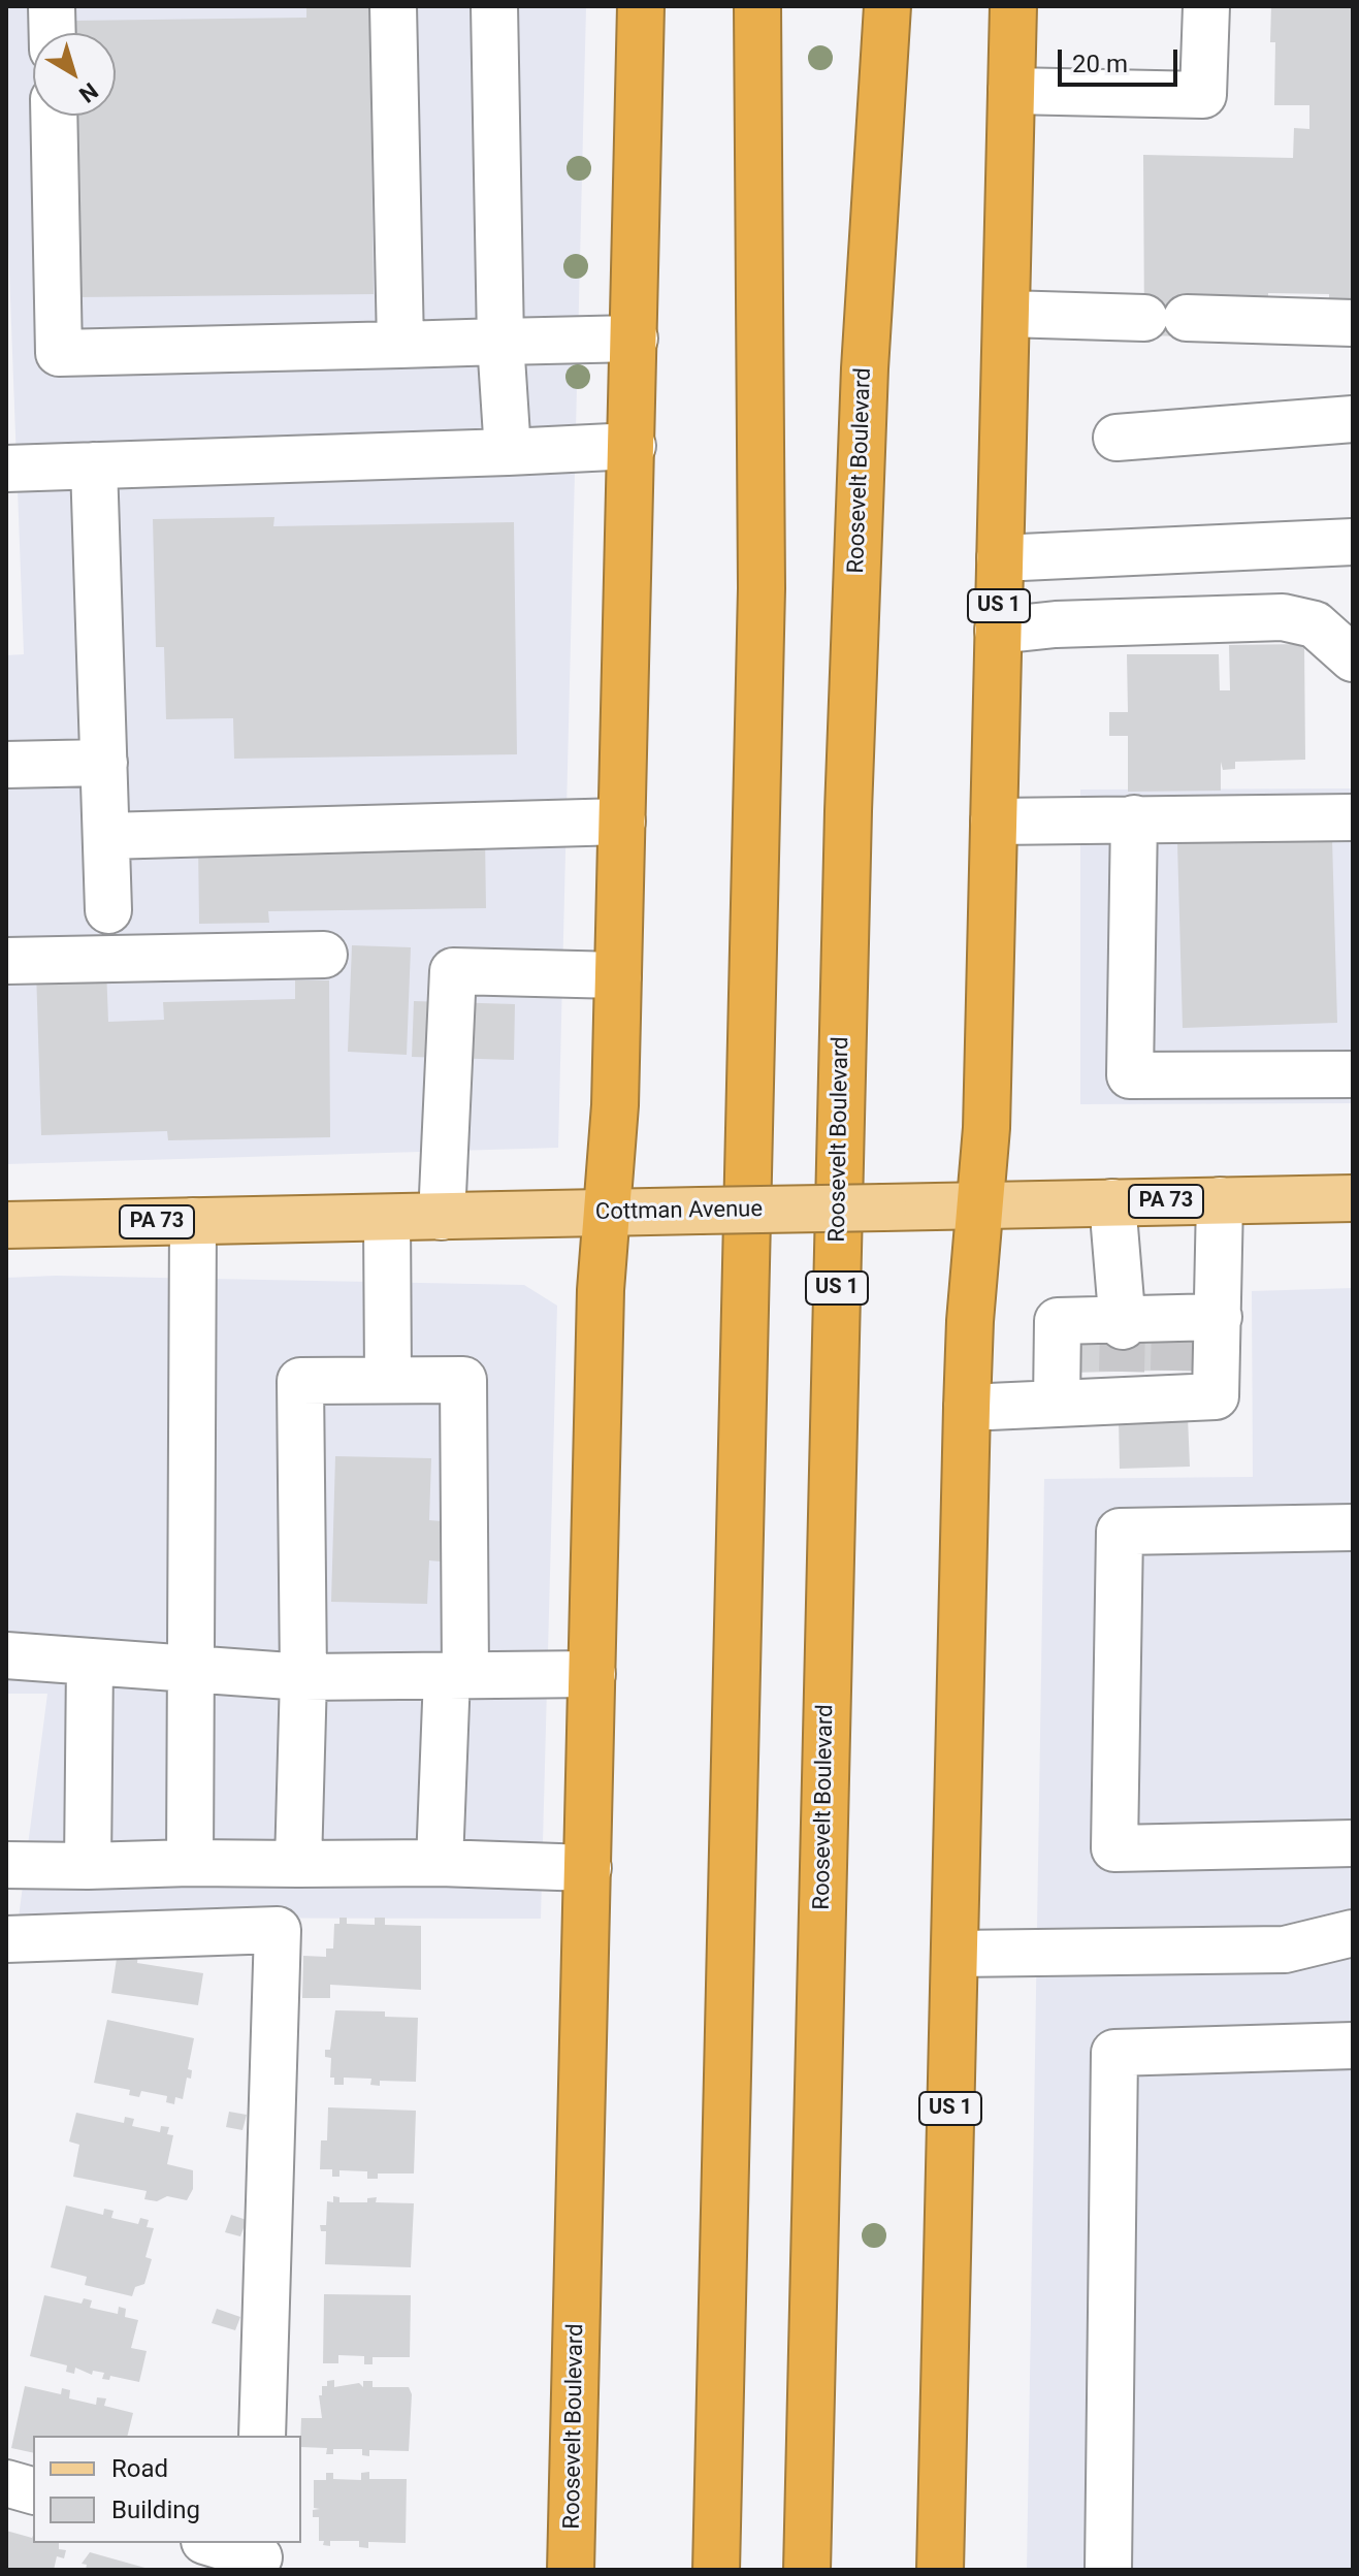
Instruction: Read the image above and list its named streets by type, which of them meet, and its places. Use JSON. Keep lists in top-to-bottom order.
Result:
{
  "streets": {
    "highway": ["Roosevelt Boulevard", "US 1"],
    "main road": ["PA 73", "Cottman Avenue"]
  },
  "crossings": [
    ["Roosevelt Boulevard", "Cottman Avenue"],
    ["US 1", "Cottman Avenue"]
  ],
  "legend": ["Road", "Building"],
  "scale_bar": "20 m",
  "north": "bottom right"
}
